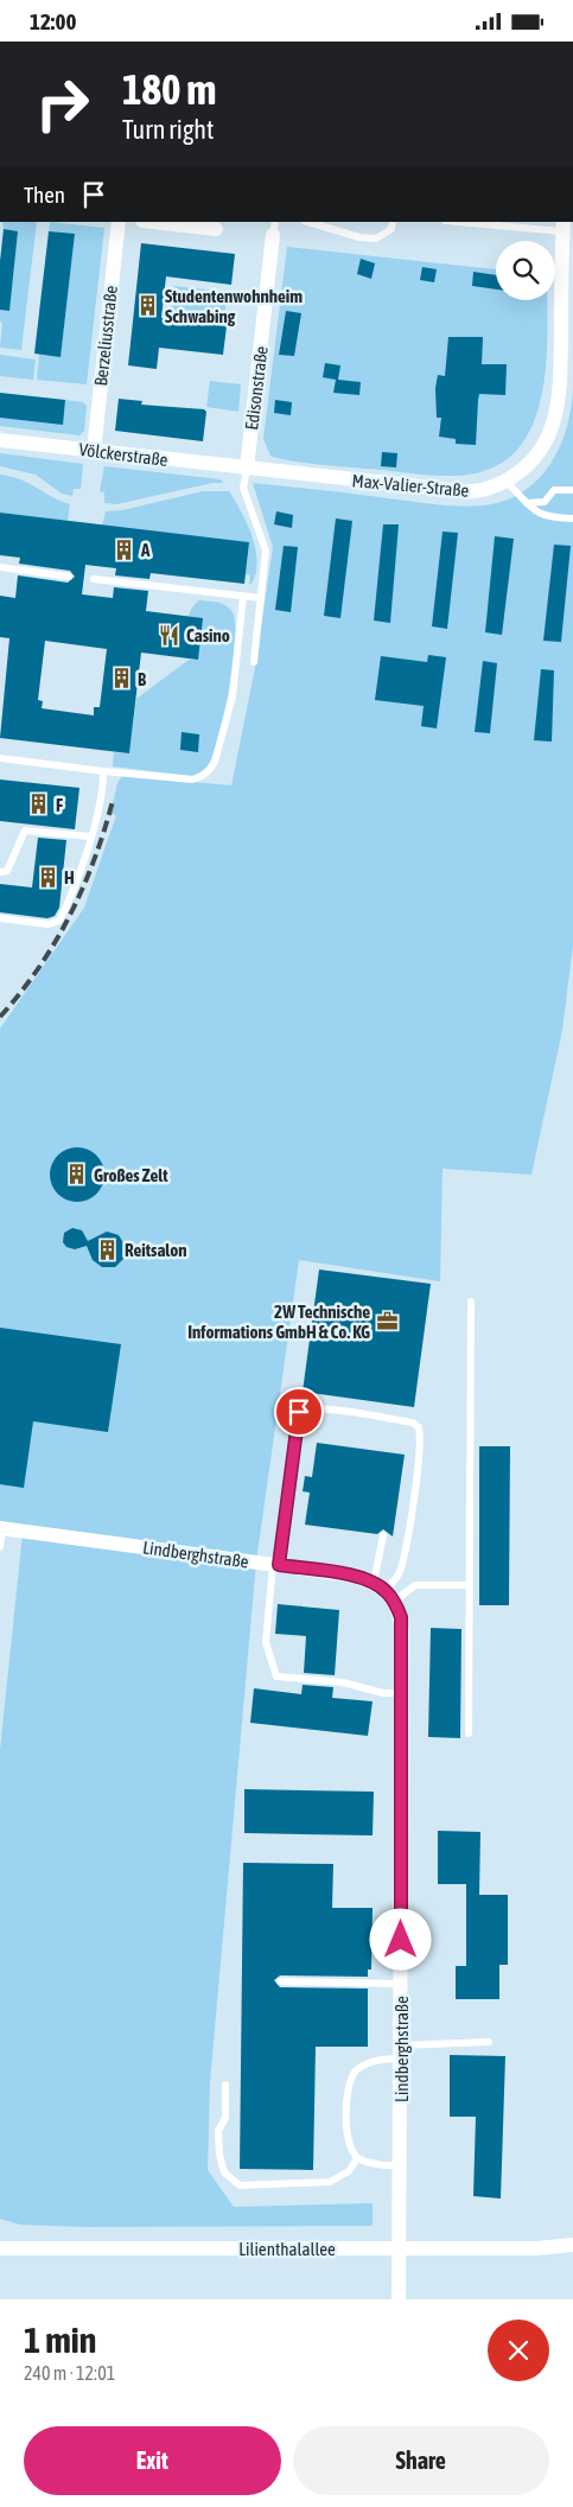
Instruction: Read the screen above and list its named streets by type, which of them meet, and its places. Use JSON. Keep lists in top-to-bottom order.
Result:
{
  "streets": {
    "street": [
      "Berzeliusstraße",
      "Edisonstraße",
      "Völckerstraße",
      "Max-Valier-Straße",
      "Lindberghstraße",
      "Lilienthalallee"
    ]
  },
  "crossings": [
    ["Berzeliusstraße", "Völckerstraße"],
    ["Edisonstraße", "Völckerstraße"],
    ["Edisonstraße", "Max-Valier-Straße"],
    ["Völckerstraße", "Max-Valier-Straße"]
  ],
  "places": {
    "building": [
      "Studentenwohnheim Schwabing",
      "A",
      "B",
      "F",
      "H",
      "Großes Zelt",
      "Reitsalon"
    ],
    "restaurant": ["Casino"],
    "office": ["2W Technische Informations GmbH & Co. KG"]
  },
  "page": {
    "status": "12:00",
    "turn": ["180 m", "Turn right"],
    "then": "Then",
    "heading": ["1 min", "240 m · 12:01"],
    "buttons": ["Exit", "Share"]
  }
}
